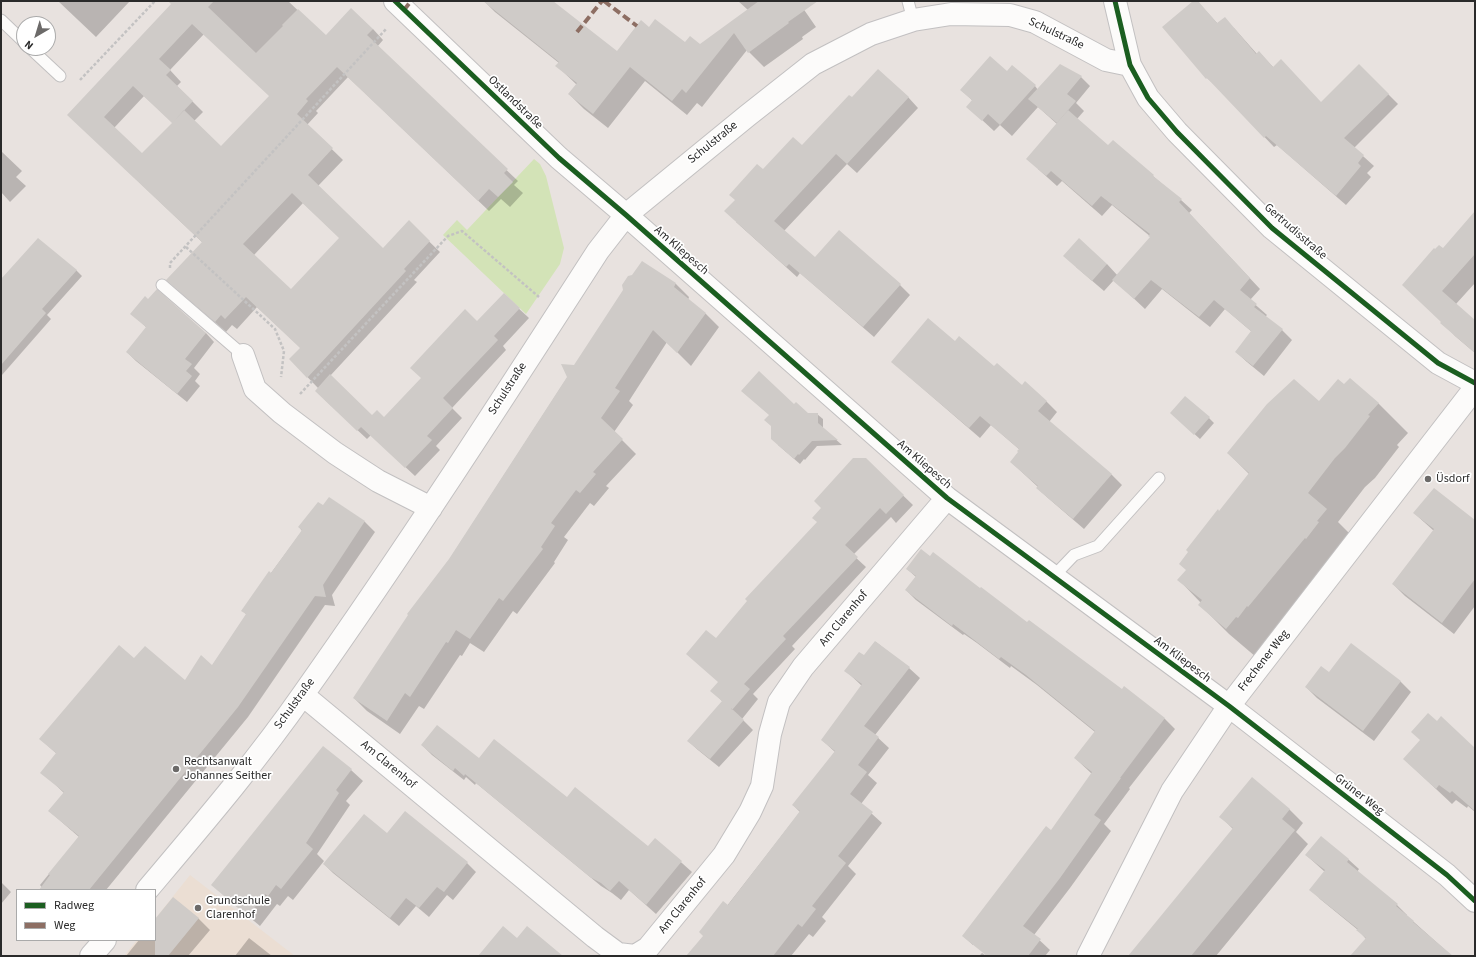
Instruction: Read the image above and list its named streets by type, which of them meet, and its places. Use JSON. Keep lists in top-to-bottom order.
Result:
{
  "streets": {
    "street": [
      "Schulstraße",
      "Ostlandstraße",
      "Gertrudisstraße",
      "Am Kliepesch",
      "Am Clarenhof",
      "Frechener Weg",
      "Grüner Weg"
    ]
  },
  "crossings": [
    ["Schulstraße", "Ostlandstraße"],
    ["Schulstraße", "Gertrudisstraße"],
    ["Schulstraße", "Am Kliepesch"],
    ["Schulstraße", "Am Clarenhof"],
    ["Ostlandstraße", "Am Kliepesch"],
    ["Am Kliepesch", "Am Clarenhof"],
    ["Am Kliepesch", "Frechener Weg"],
    ["Am Kliepesch", "Grüner Weg"],
    ["Frechener Weg", "Grüner Weg"]
  ],
  "places": ["Üsdorf", "Rechtsanwalt Johannes Seither", "Grundschule Clarenhof"],
  "legend": ["Radweg", "Weg"],
  "north": "bottom left"
}
